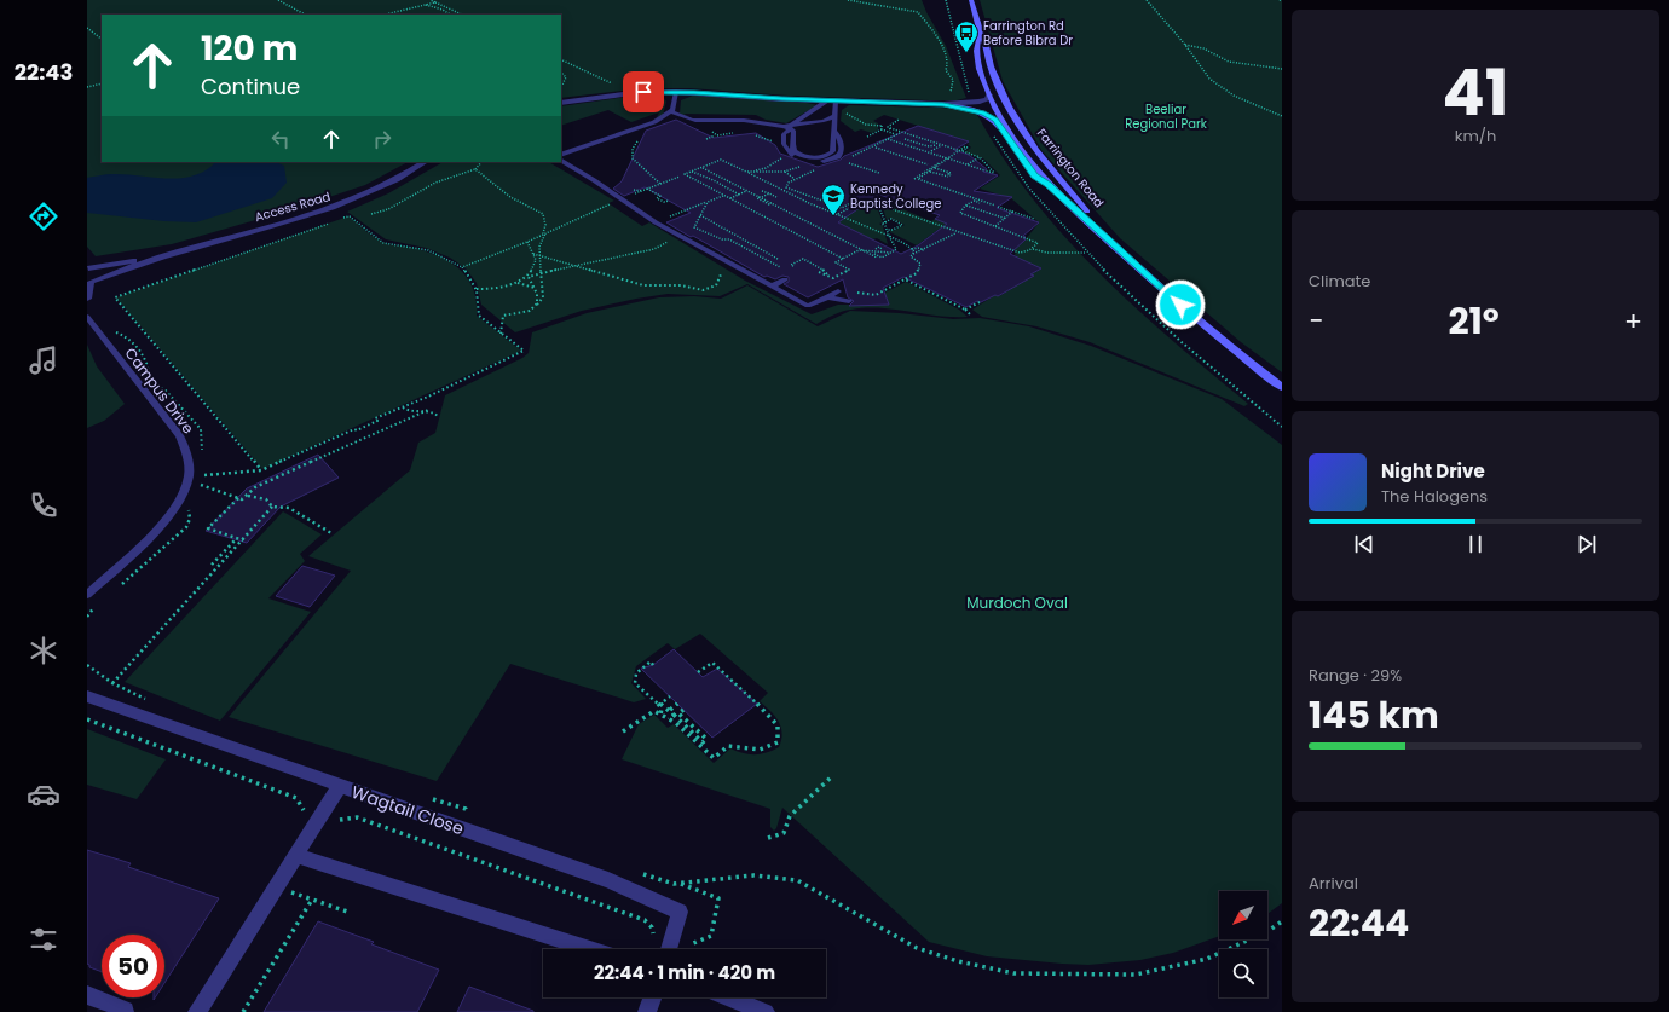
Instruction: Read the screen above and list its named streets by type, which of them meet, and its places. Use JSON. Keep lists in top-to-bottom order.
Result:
{
  "streets": {
    "main road": ["Farrington Road"],
    "street": ["Access Road", "Wagtail Close"],
    "lane": ["Campus Drive"]
  },
  "parks": ["Beeliar Regional Park", "Murdoch Oval"],
  "places": {
    "bus stop": ["Farrington Rd Before Bibra Dr"],
    "school or university": ["Kennedy Baptist College"]
  },
  "north": "bottom left",
  "page": {
    "tabs": "22:43",
    "tile": [
      ["41", "km/h"],
      "Climate",
      ["Range · 29%", "145 km"],
      ["Arrival", "22:44"]
    ],
    "turn": ["120 m", "Continue"],
    "heat": ["−", "21°", "+"],
    "song": ["Night Drive", "The Halogens"],
    "limit": "50",
    "trip": "22:44 · 1 min · 420 m"
  }
}
